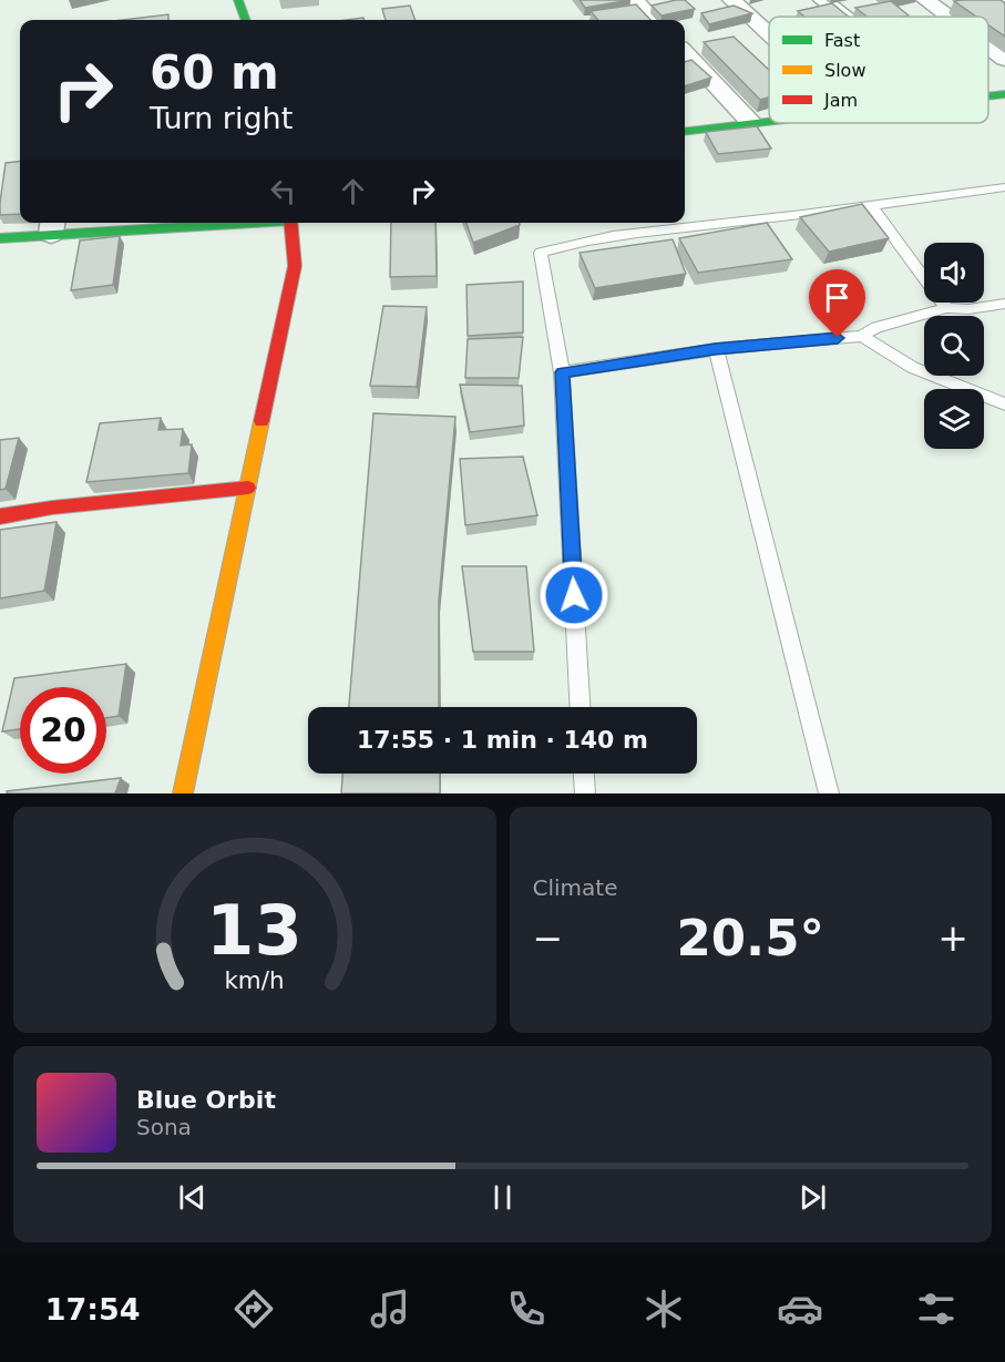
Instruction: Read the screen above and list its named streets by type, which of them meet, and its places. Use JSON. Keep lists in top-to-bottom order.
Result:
{
  "legend": ["Fast", "Slow", "Jam"],
  "page": {
    "turn": ["60 m", "Turn right"],
    "limit": "20",
    "trip": "17:55 · 1 min · 140 m",
    "tile": "Climate",
    "heat": ["−", "20.5°", "+"],
    "song": ["Blue Orbit", "Sona"],
    "tabs": "17:54",
    "gauge": ["13", "km/h"]
  }
}
